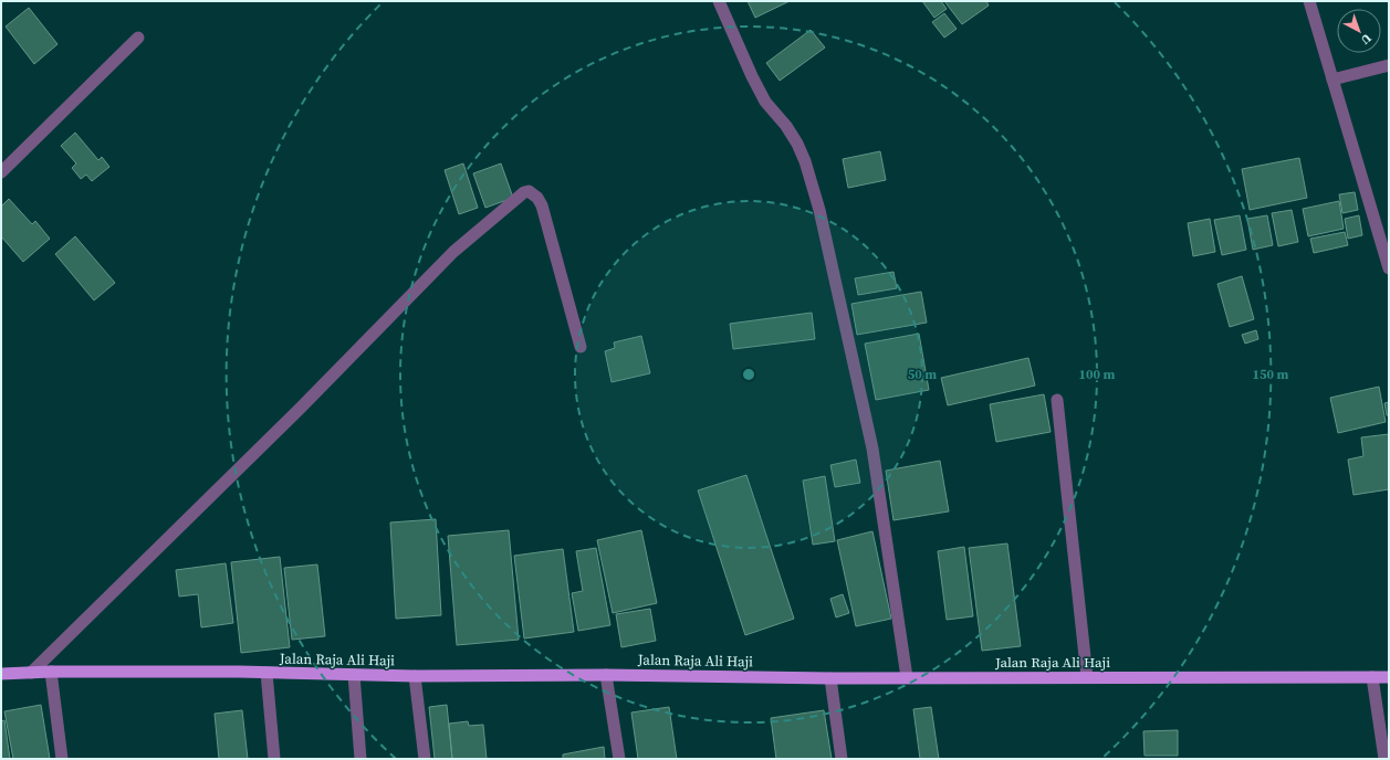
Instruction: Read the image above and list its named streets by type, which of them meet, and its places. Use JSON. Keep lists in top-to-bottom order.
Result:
{
  "streets": {
    "main road": ["Jalan Raja Ali Haji"]
  },
  "north": "bottom right",
  "rings": ["50 m", "100 m", "150 m"]
}
